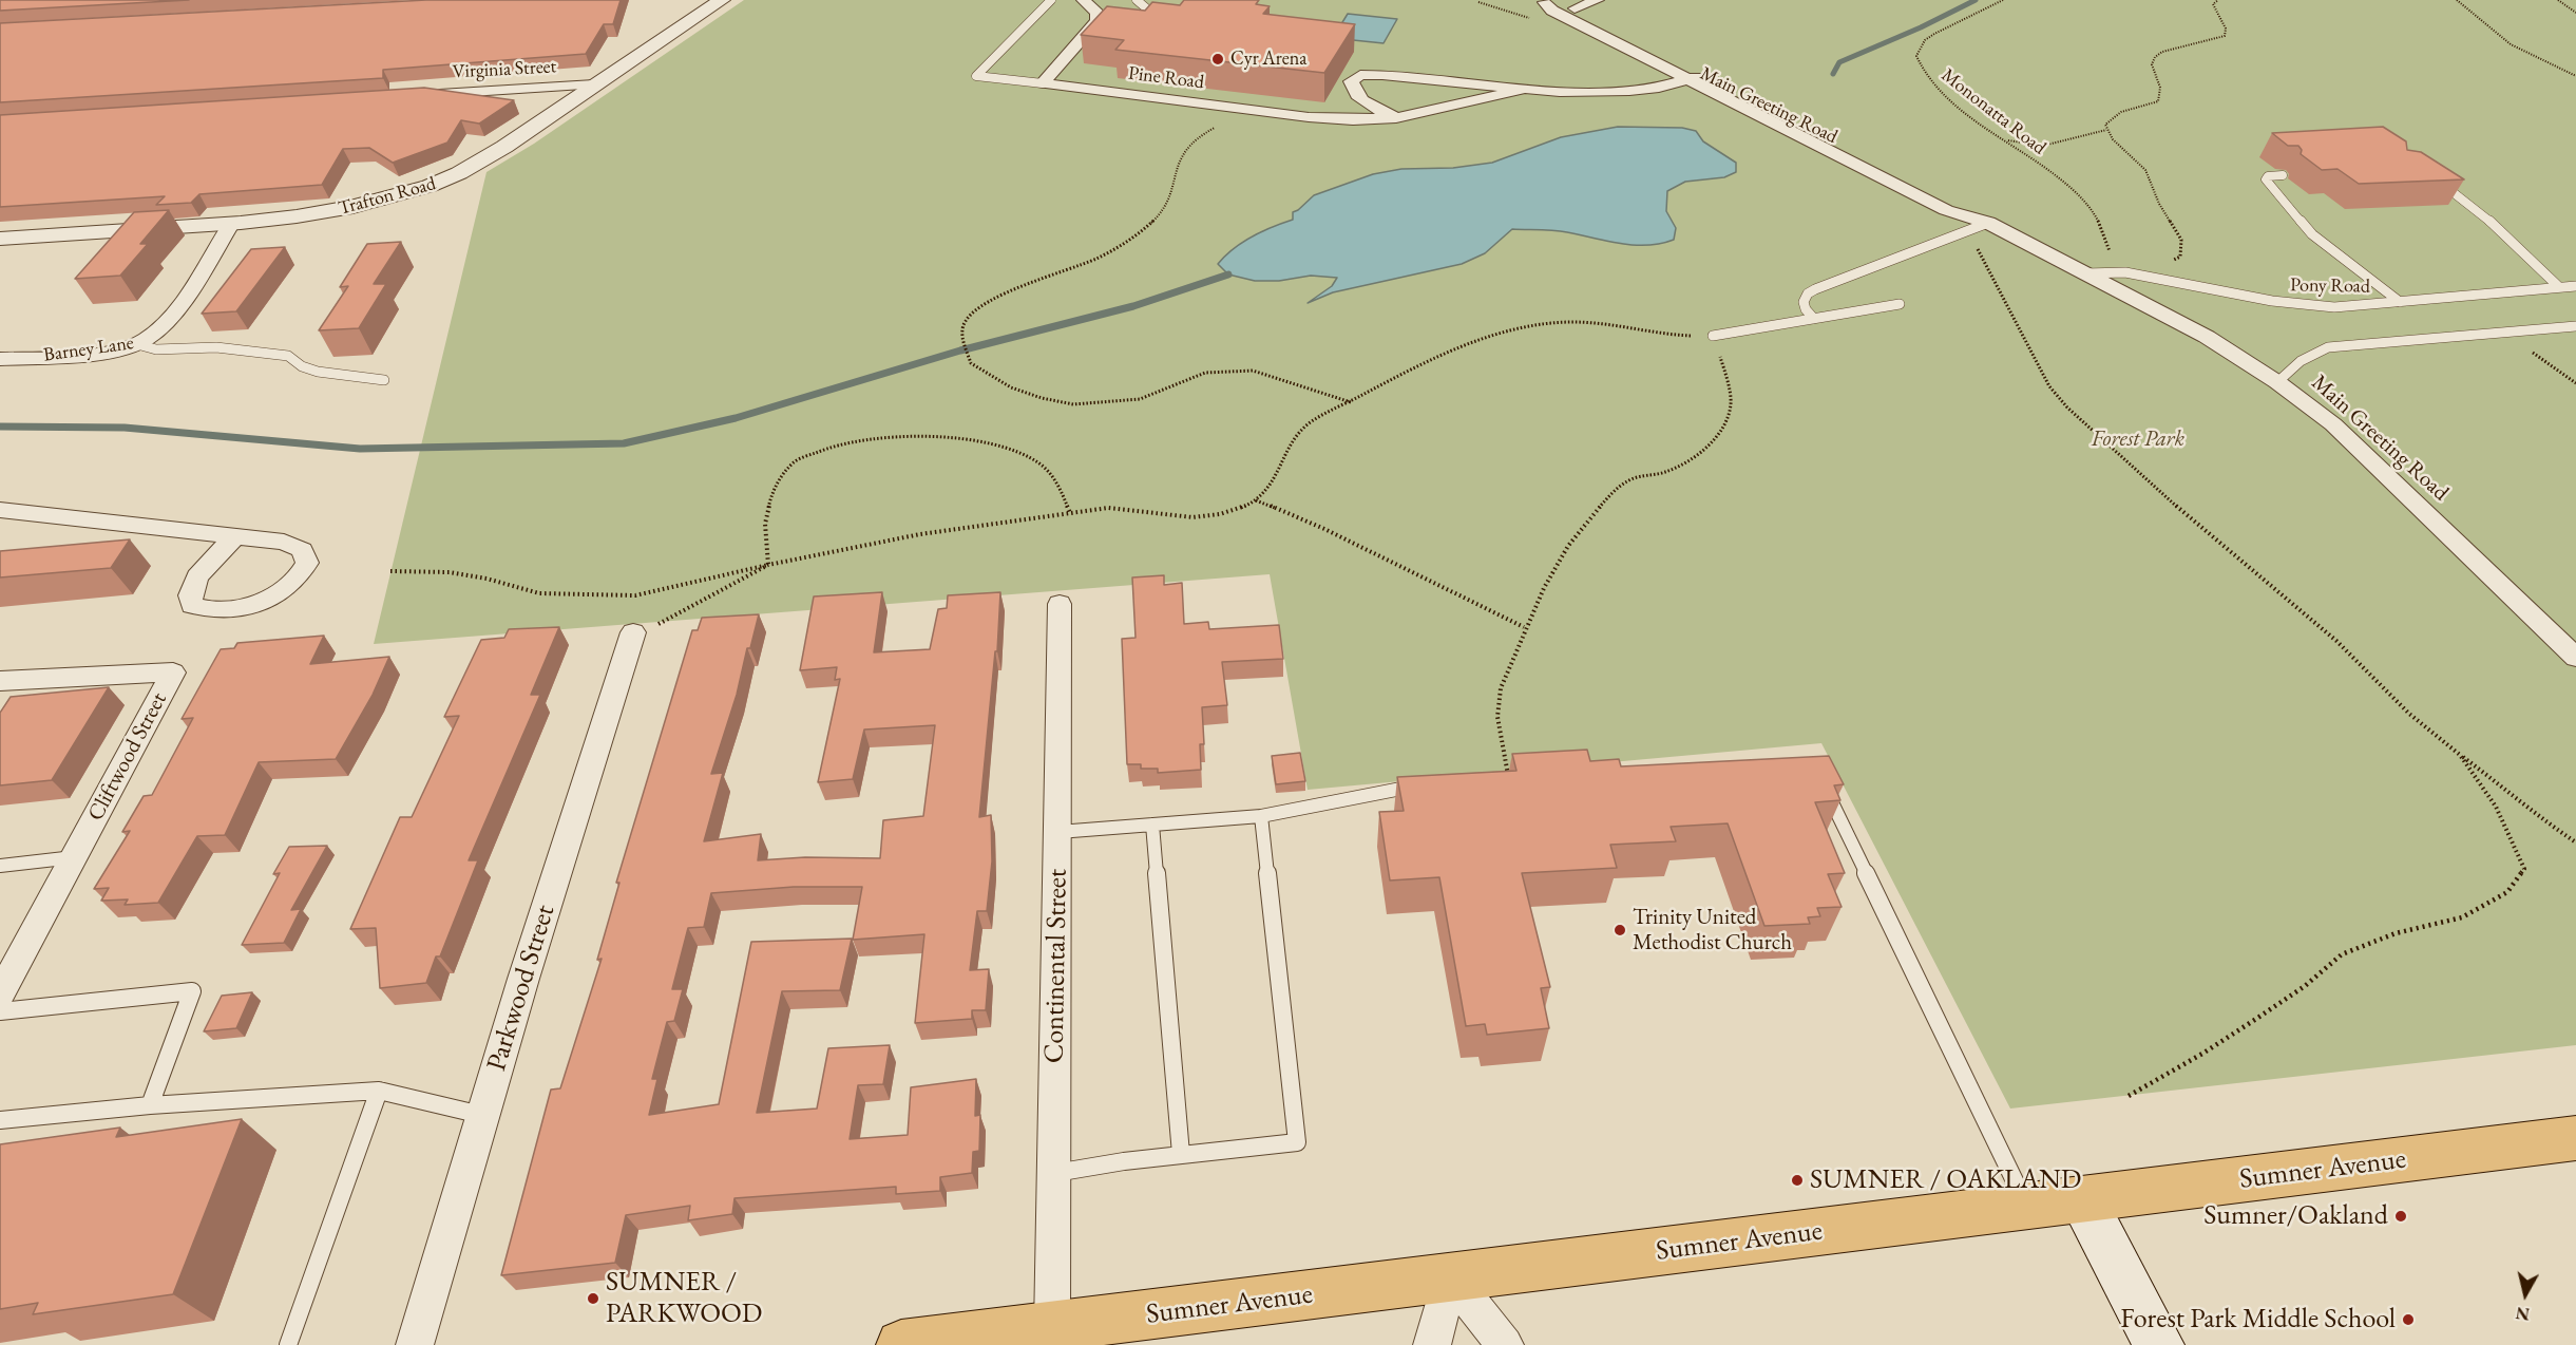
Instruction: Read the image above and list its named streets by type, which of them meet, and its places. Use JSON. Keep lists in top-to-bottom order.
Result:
{
  "streets": {
    "main road": ["Sumner Avenue"],
    "street": [
      "Virginia Street",
      "Pine Road",
      "Main Greeting Road",
      "Trafton Road",
      "Barney Lane",
      "Cliftwood Street",
      "Continental Street",
      "Parkwood Street"
    ],
    "lane": ["Pony Road"],
    "path": ["Mononatta Road"]
  },
  "crossings": [
    ["Virginia Street", "Trafton Road"],
    ["Pine Road", "Main Greeting Road"],
    ["Main Greeting Road", "Pony Road"],
    ["Mononatta Road", "Pony Road"],
    ["Trafton Road", "Barney Lane"],
    ["Continental Street", "Sumner Avenue"]
  ],
  "parks": ["Forest Park"],
  "places": [
    "Cyr Arena",
    "Trinity United Methodist Church",
    "SUMNER / OAKLAND",
    "Sumner/Oakland",
    "SUMNER / PARKWOOD",
    "Forest Park Middle School"
  ],
  "north": "bottom"
}
